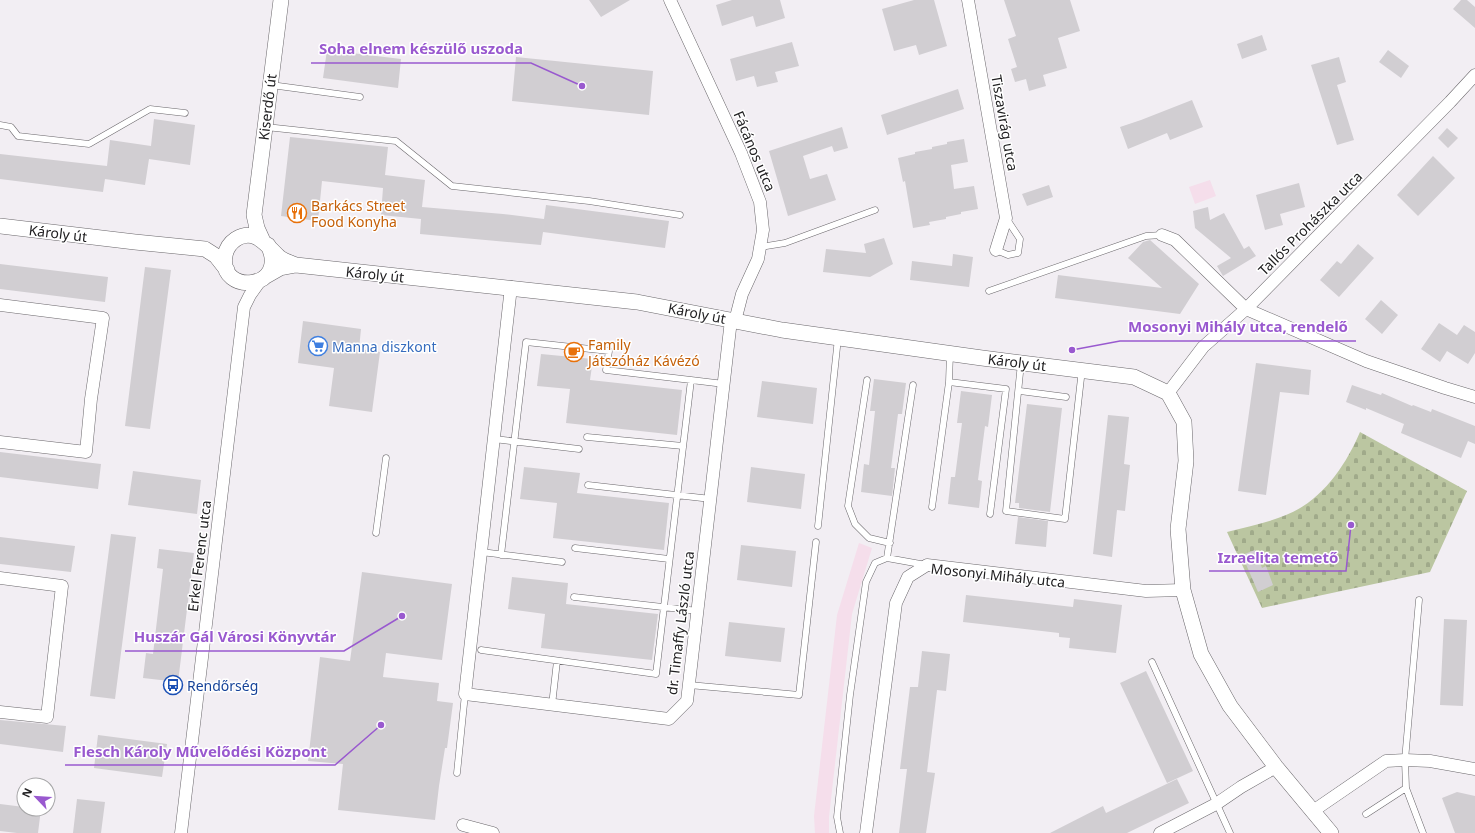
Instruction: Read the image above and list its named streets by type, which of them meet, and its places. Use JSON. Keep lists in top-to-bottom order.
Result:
{
  "streets": {
    "street": [
      "Kiserdő út",
      "Tiszavirág utca",
      "Fácános utca",
      "Tallós Prohászka utca",
      "Károly út",
      "Erkel Ferenc utca",
      "Mosonyi Mihály utca",
      "dr. Timaffy László utca"
    ]
  },
  "crossings": [
    ["Kiserdő út", "Károly út"],
    ["Kiserdő út", "Erkel Ferenc utca"],
    ["Fácános utca", "Károly út"],
    ["Fácános utca", "dr. Timaffy László utca"],
    ["Tallós Prohászka utca", "Károly út"],
    ["Károly út", "Erkel Ferenc utca"],
    ["Károly út", "dr. Timaffy László utca"]
  ],
  "places": {
    "other": [
      "Soha elnem készülő uszoda",
      "Mosonyi Mihály utca, rendelő",
      "Izraelita temető",
      "Huszár Gál Városi Könyvtár",
      "Flesch Károly Művelődési Központ"
    ],
    "restaurant": ["Barkács Street Food Konyha"],
    "supermarket": ["Manna diszkont"],
    "cafe": ["Family Játszóház Kávézó"],
    "bus stop": ["Rendőrség"]
  },
  "north": "top left"
}
